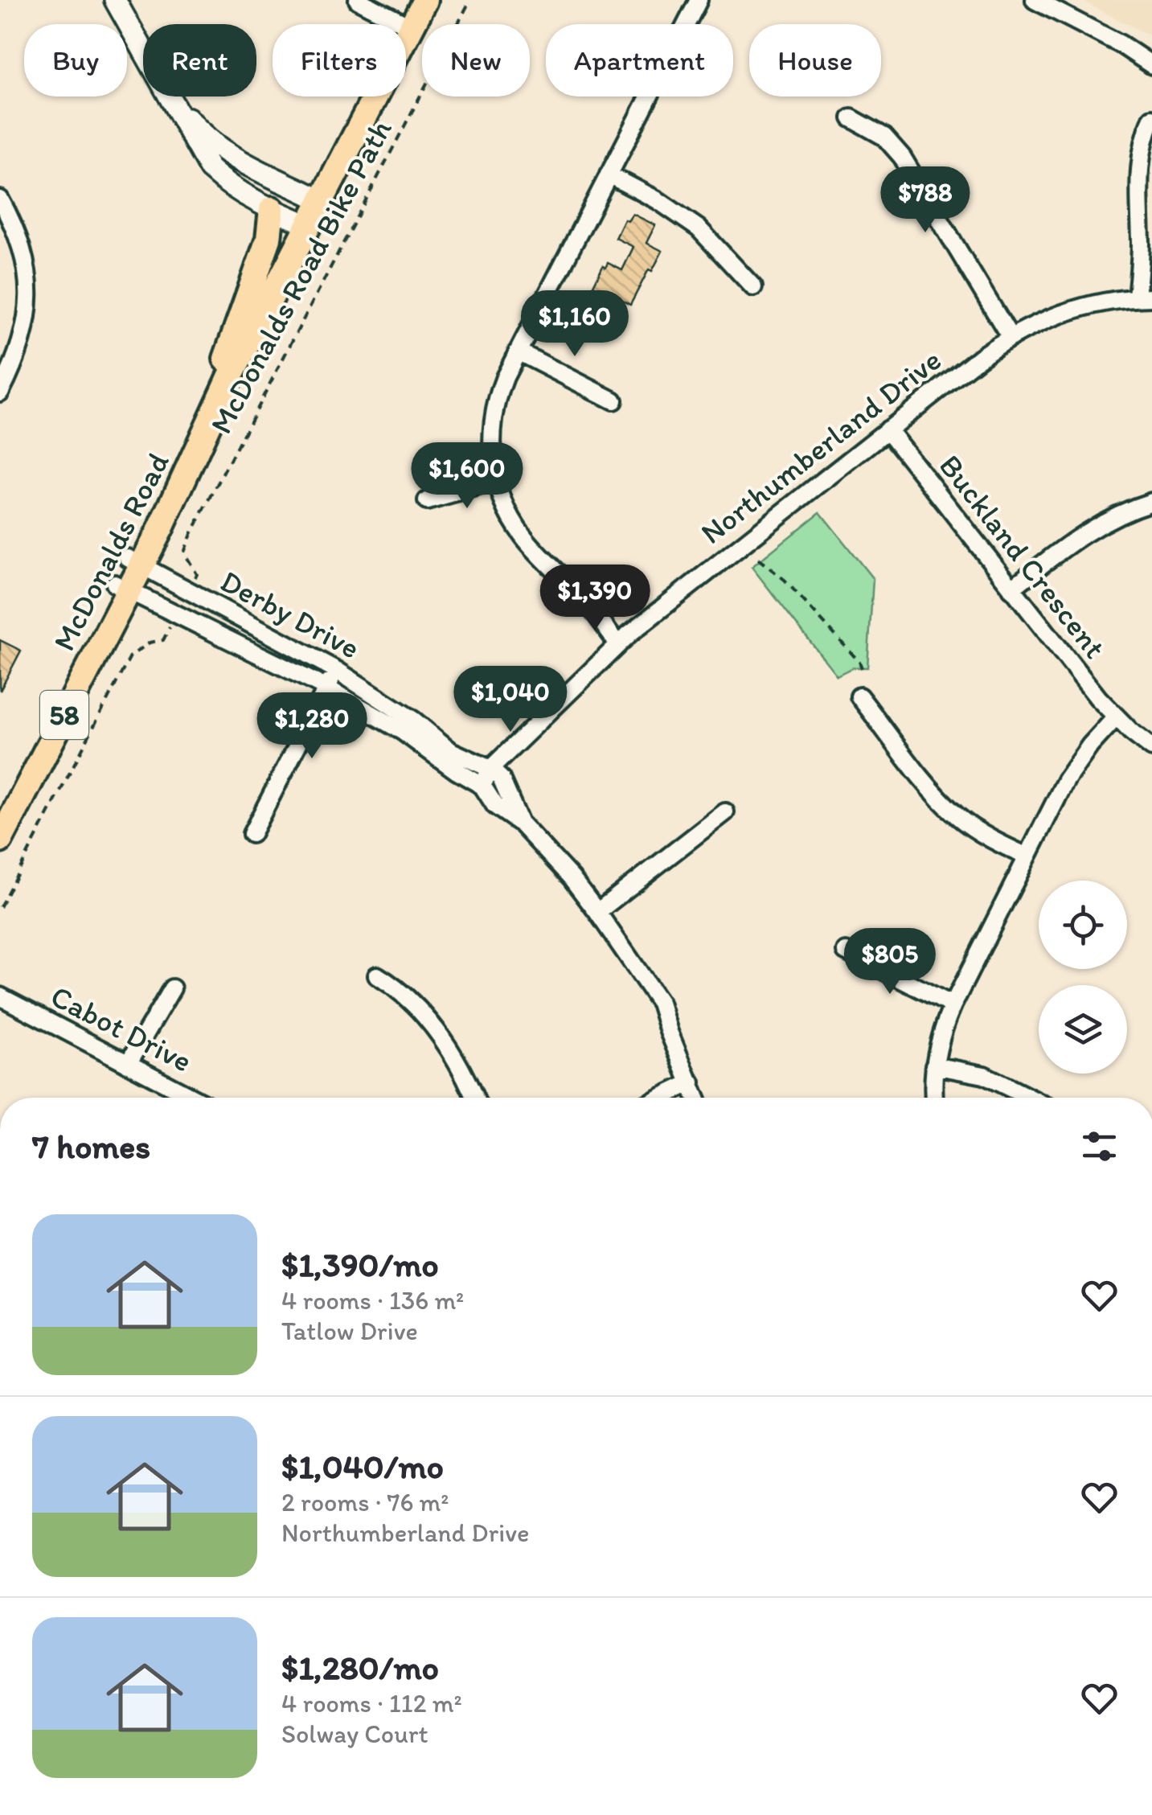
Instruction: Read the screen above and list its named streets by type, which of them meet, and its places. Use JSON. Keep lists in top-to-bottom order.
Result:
{
  "streets": {
    "main road": ["McDonalds Road", "58"],
    "street": [
      "Northumberland Drive",
      "Buckland Crescent",
      "Derby Drive",
      "Cabot Drive"
    ],
    "path": ["McDonalds Road Bike Path"]
  },
  "crossings": [
    ["Northumberland Drive", "Buckland Crescent"],
    ["Northumberland Drive", "Derby Drive"],
    ["McDonalds Road", "Derby Drive"]
  ],
  "page": {
    "chip": [
      "Buy",
      "Rent",
      "Filters",
      "New",
      "Apartment",
      "House"
    ],
    "price": [
      "$788",
      "$1,160",
      "$1,600",
      "$1,390",
      "$1,040",
      "$1,280",
      "$805"
    ],
    "heading": "7 homes",
    "list": [
      {
        "name": "$1,390/mo",
        "note": "4 rooms · 136 m² · Tatlow Drive"
      },
      {
        "name": "$1,040/mo",
        "note": "2 rooms · 76 m² · Northumberland Drive"
      },
      {
        "name": "$1,280/mo",
        "note": "4 rooms · 112 m² · Solway Court"
      }
    ]
  }
}
